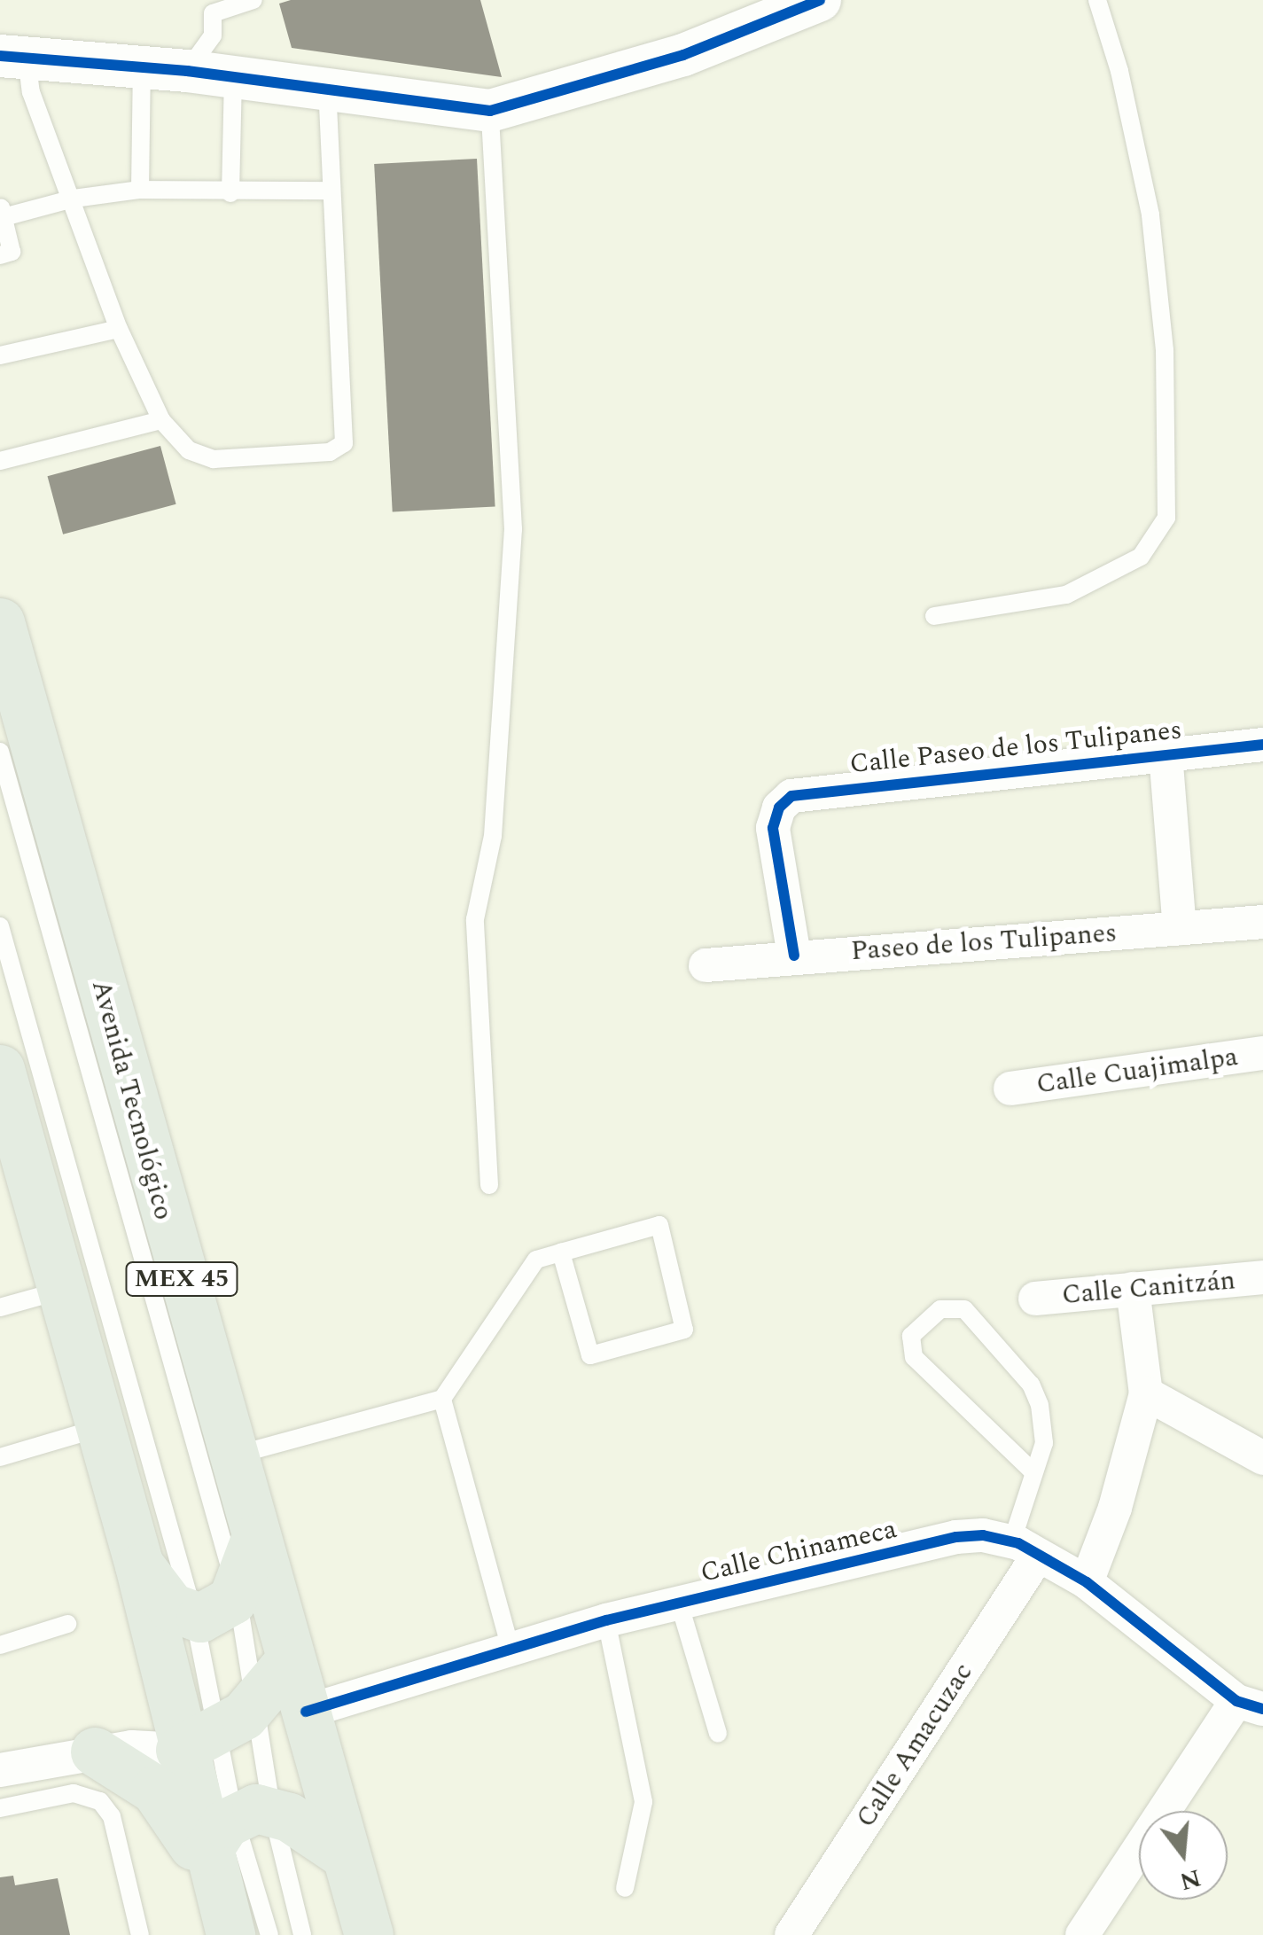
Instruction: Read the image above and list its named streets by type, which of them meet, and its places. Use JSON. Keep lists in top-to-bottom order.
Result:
{
  "streets": {
    "main road": ["Avenida Tecnológico", "MEX 45"],
    "street": [
      "Calle Paseo de los Tulipanes",
      "Paseo de los Tulipanes",
      "Calle Cuajimalpa",
      "Calle Canitzán",
      "Calle Chinameca",
      "Calle Amacuzac"
    ]
  },
  "crossings": [
    ["Calle Paseo de los Tulipanes", "Paseo de los Tulipanes"],
    ["Avenida Tecnológico", "Calle Chinameca"],
    ["Calle Chinameca", "Calle Amacuzac"]
  ],
  "north": "bottom"
}
